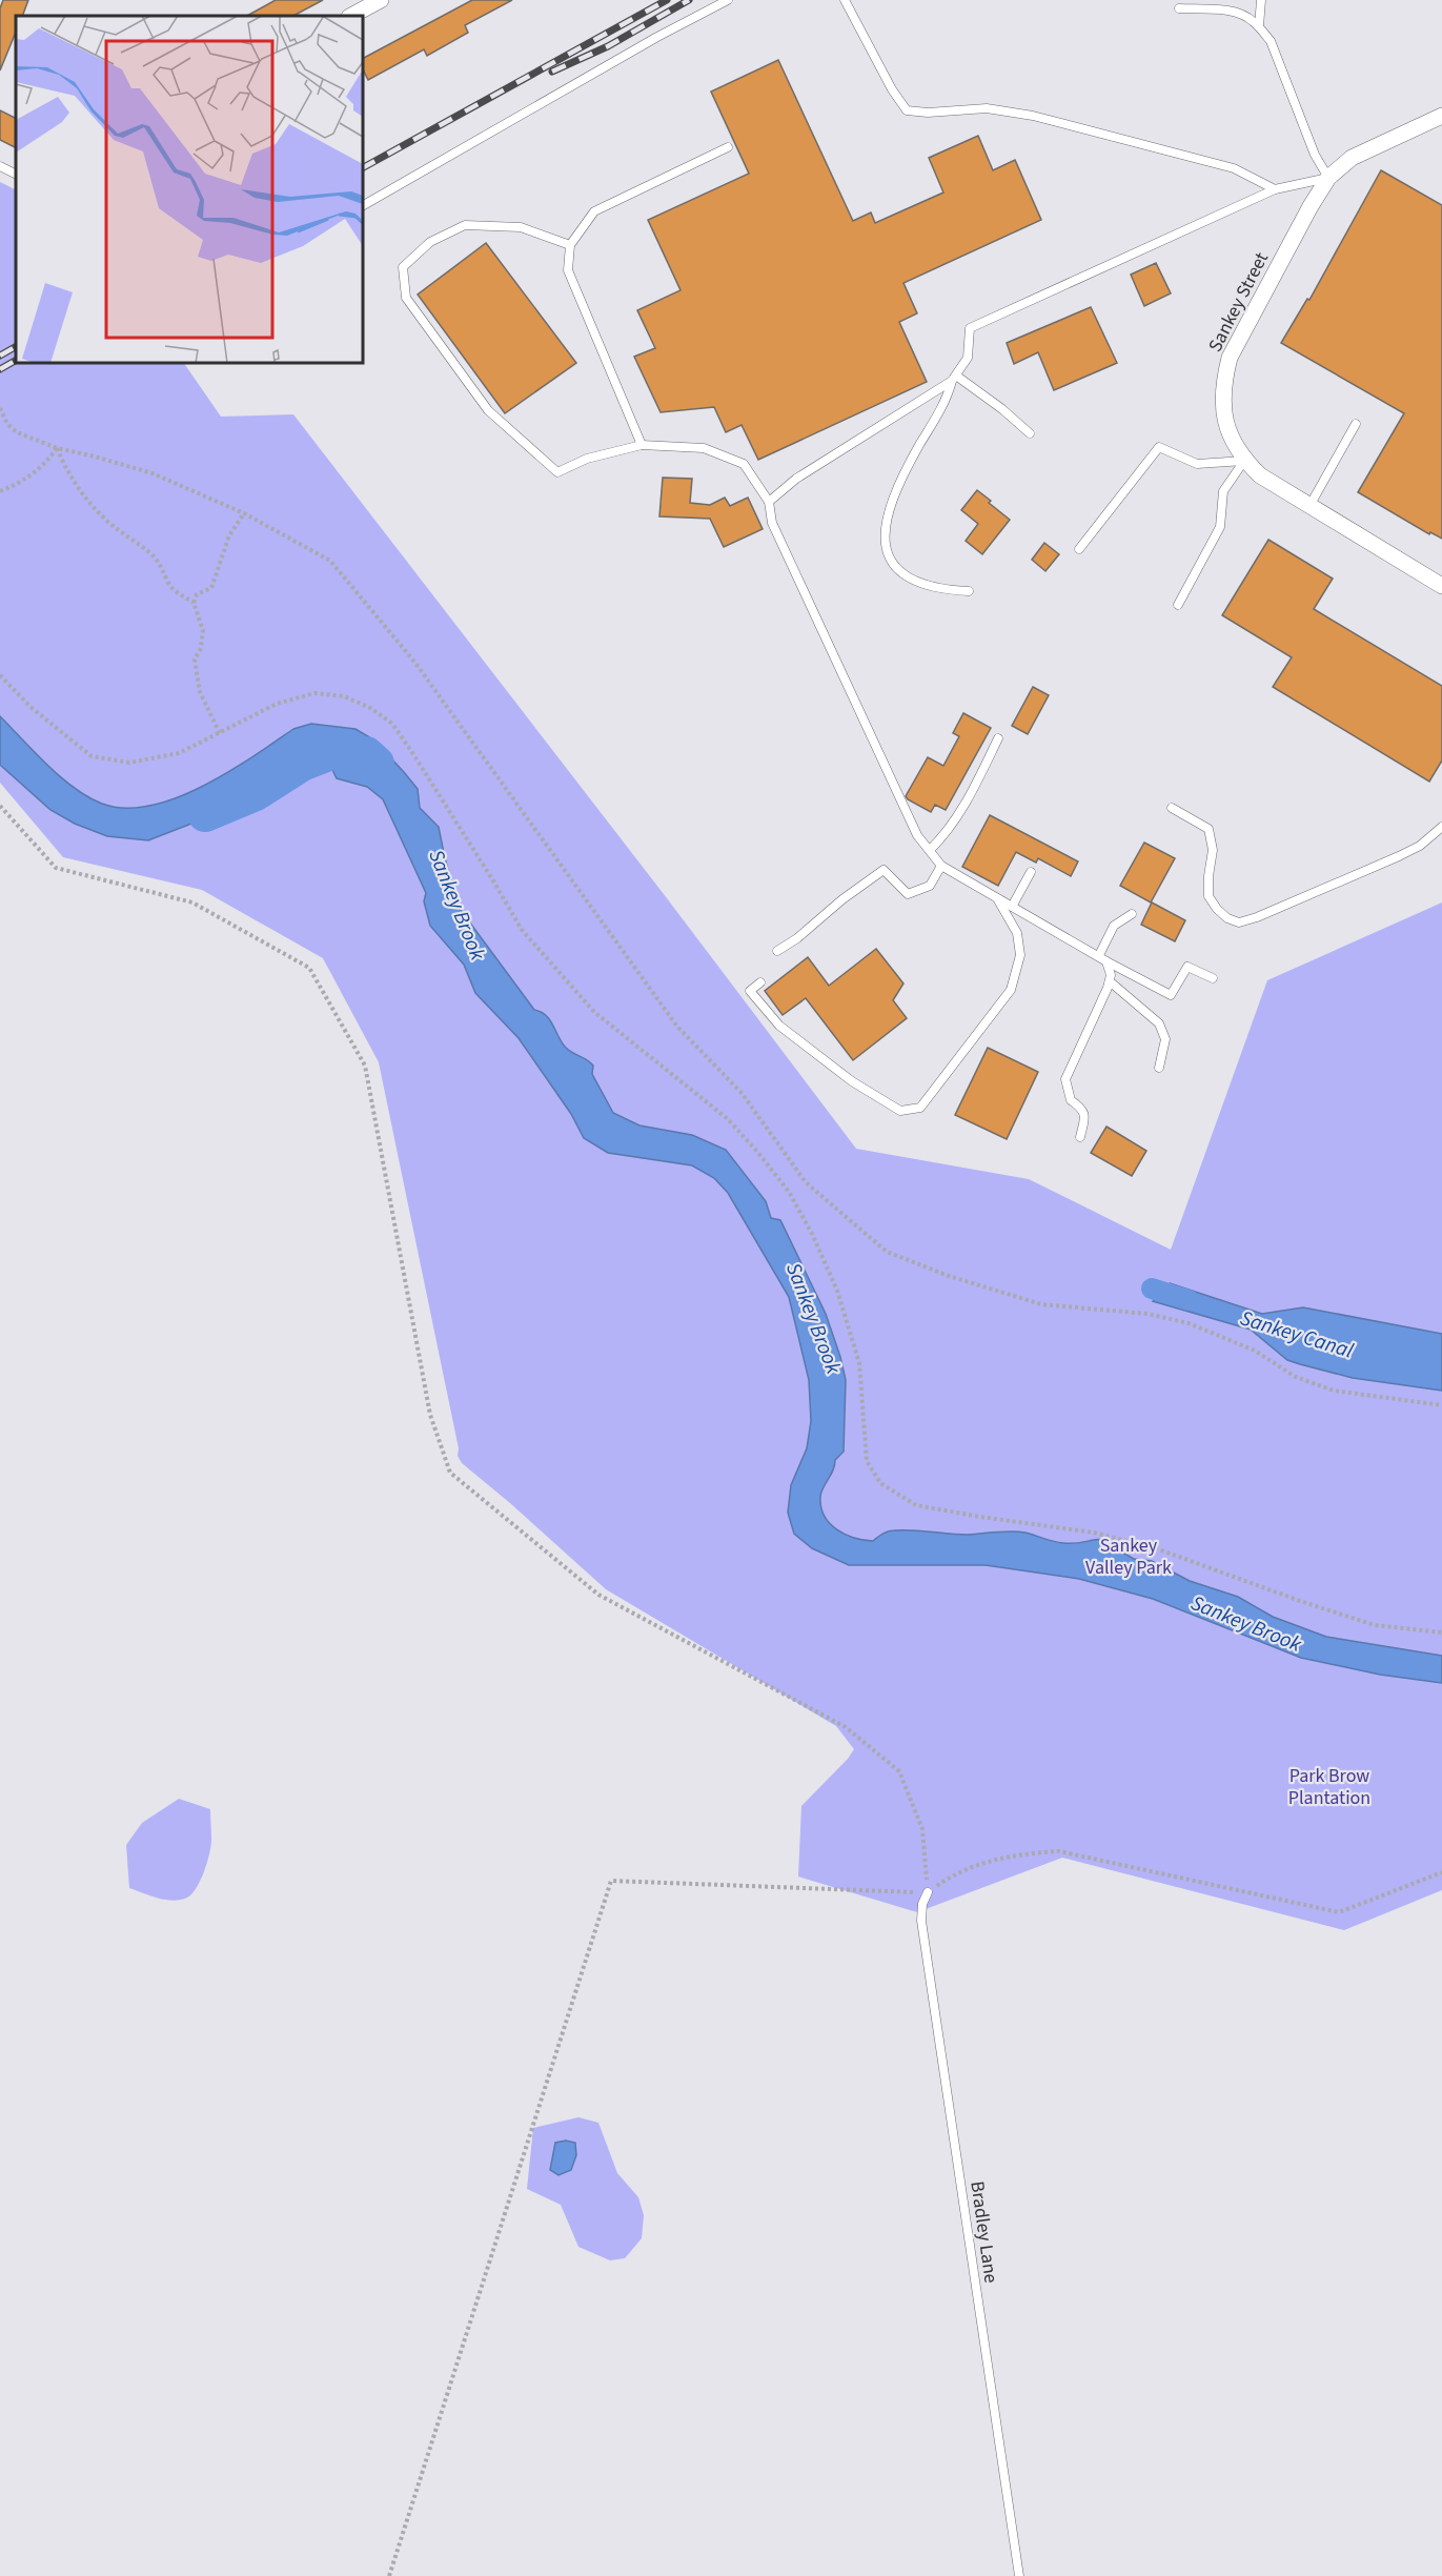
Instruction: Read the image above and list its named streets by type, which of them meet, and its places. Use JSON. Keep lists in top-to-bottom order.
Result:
{
  "streets": {
    "street": ["Sankey Street"],
    "lane": ["Bradley Lane"]
  },
  "water": ["Sankey Brook", "Sankey Canal"],
  "parks": ["Sankey Valley Park", "Park Brow Plantation"]
}
